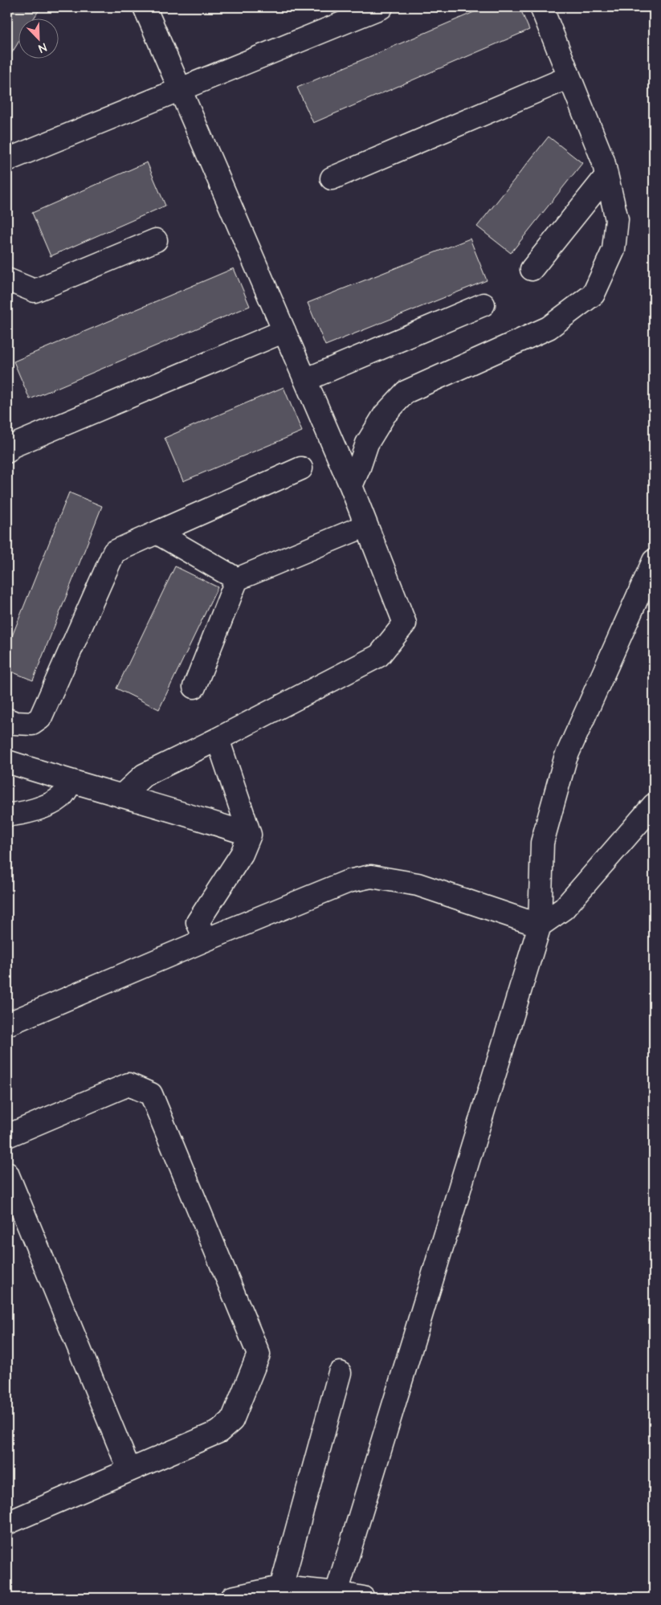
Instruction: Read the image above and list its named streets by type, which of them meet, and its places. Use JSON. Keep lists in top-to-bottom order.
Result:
{
  "north": "bottom right"
}
